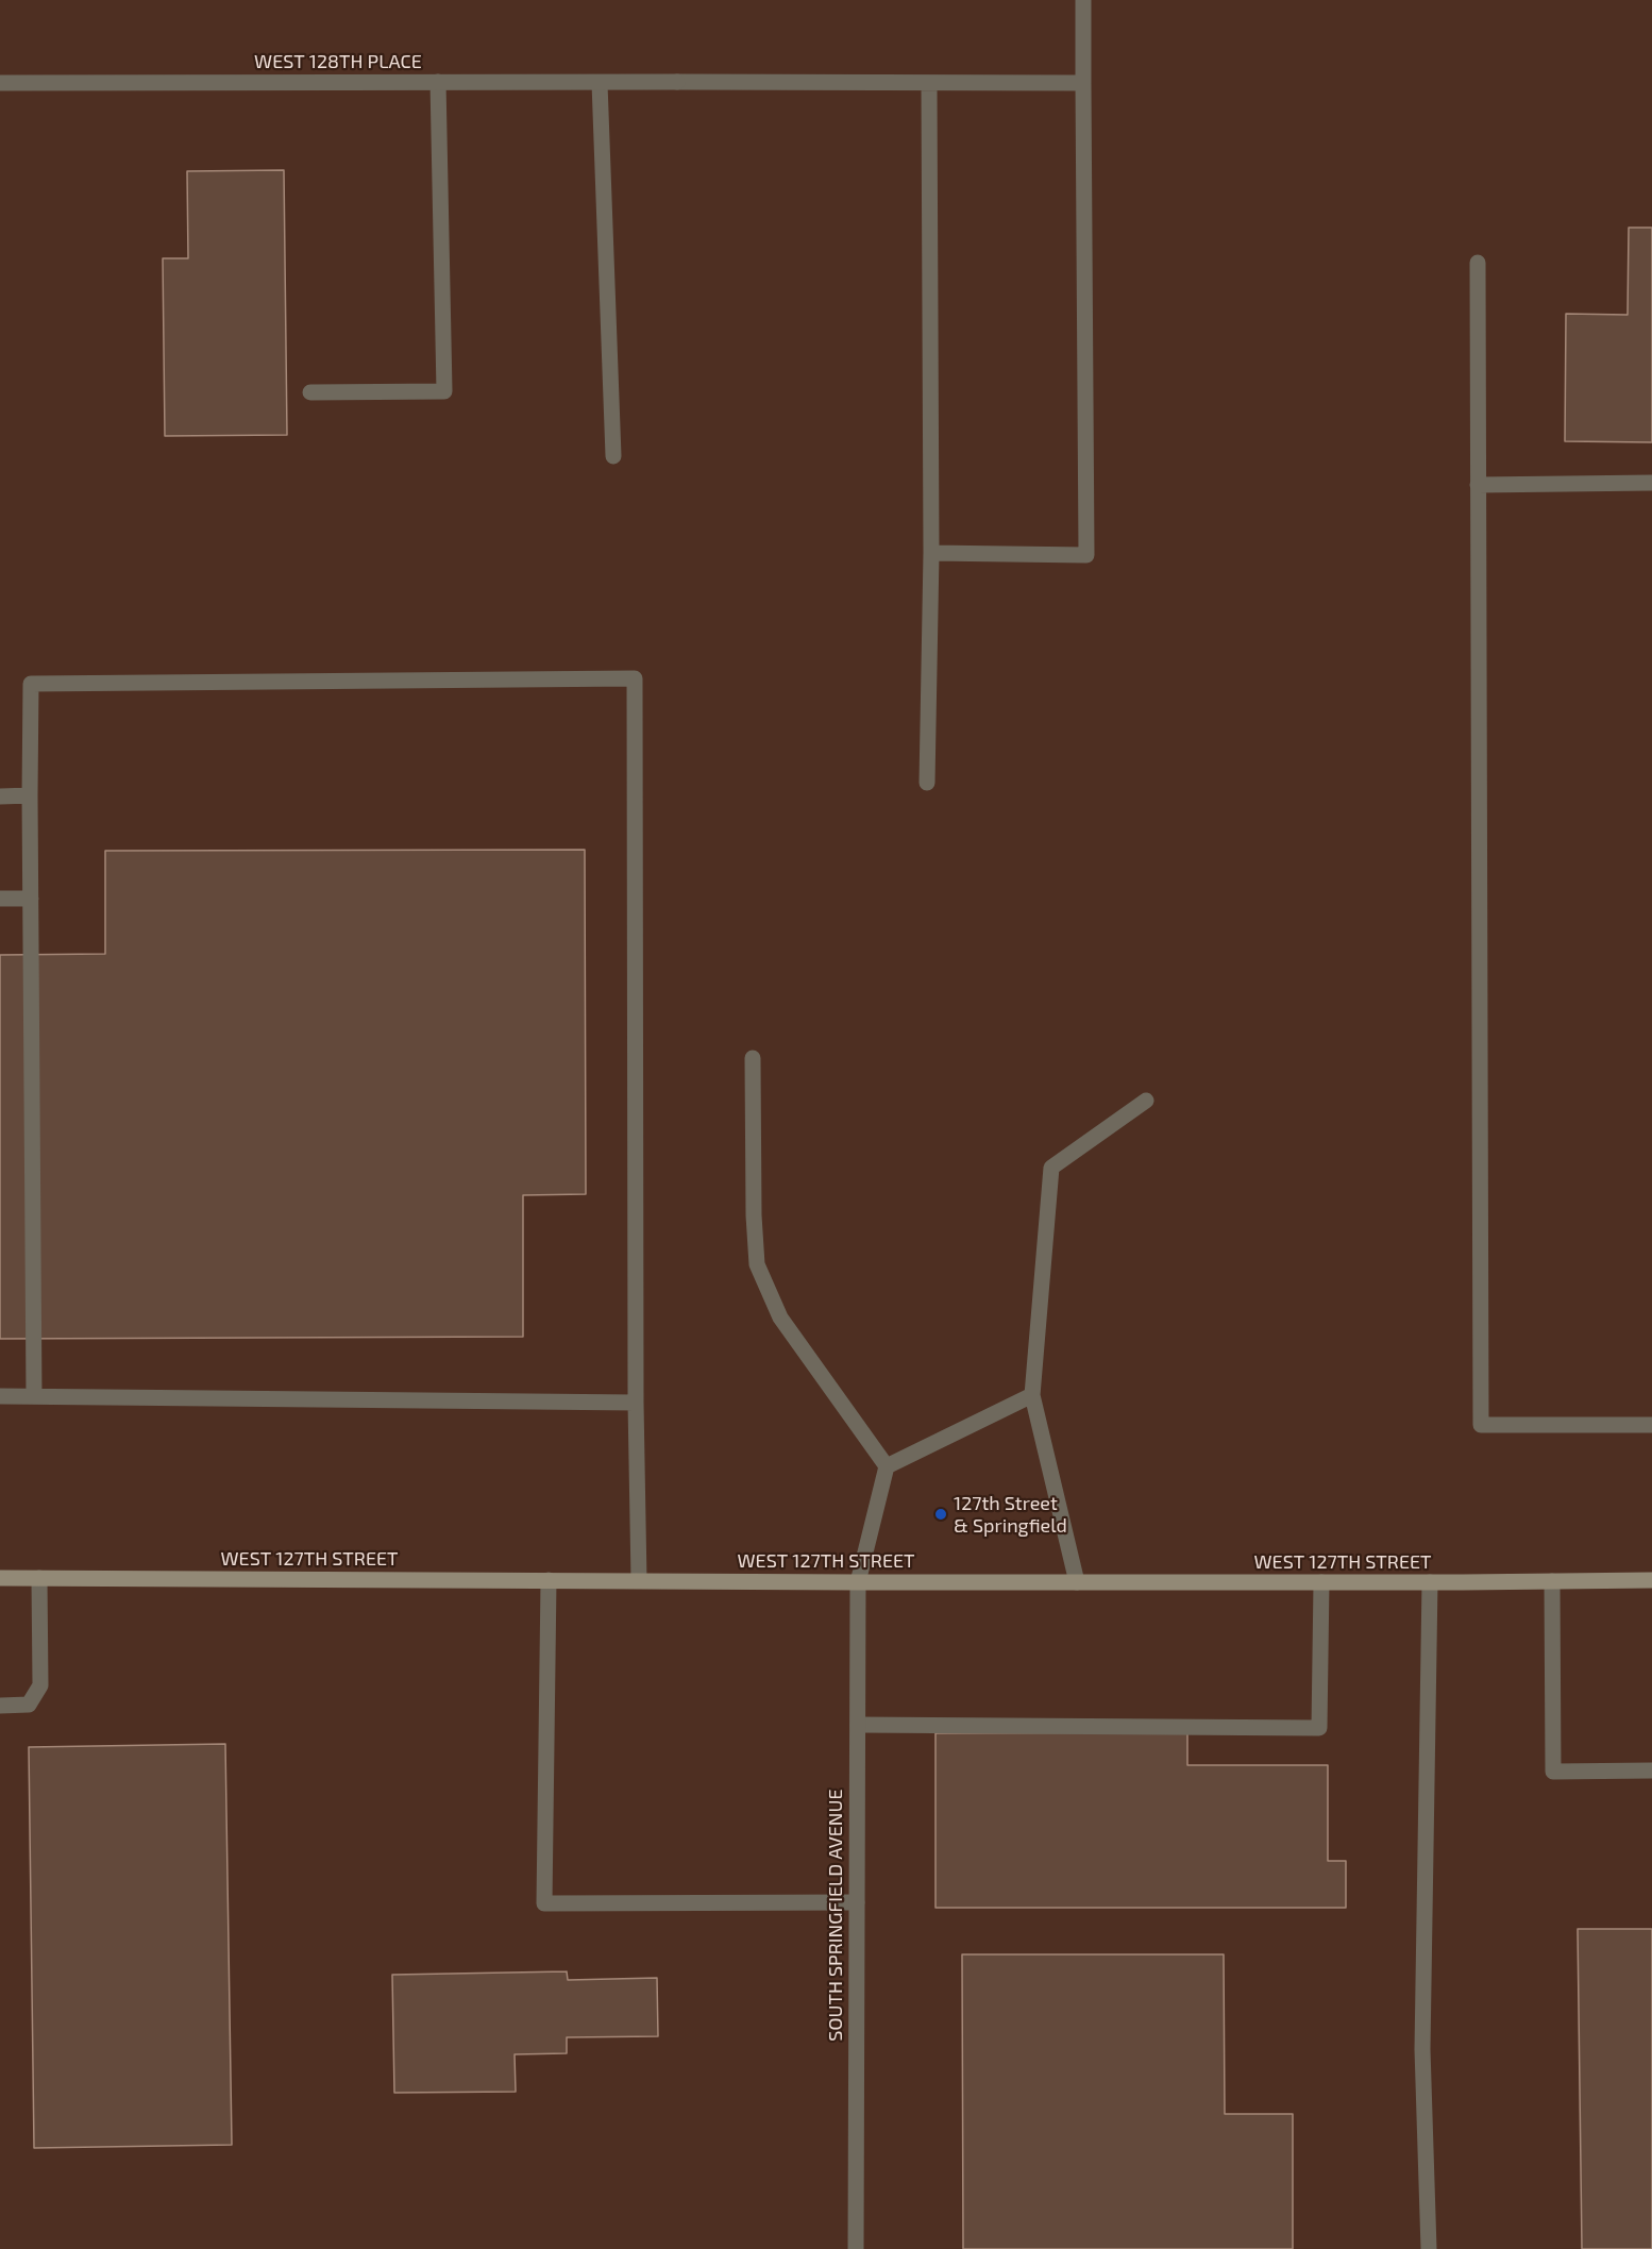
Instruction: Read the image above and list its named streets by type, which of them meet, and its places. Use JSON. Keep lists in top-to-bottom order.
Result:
{
  "streets": {
    "main road": ["WEST 127TH STREET"],
    "street": ["WEST 128TH PLACE", "SOUTH SPRINGFIELD AVENUE"]
  },
  "crossings": [
    ["WEST 127TH STREET", "SOUTH SPRINGFIELD AVENUE"]
  ],
  "places": ["127th Street & Springfield"]
}
